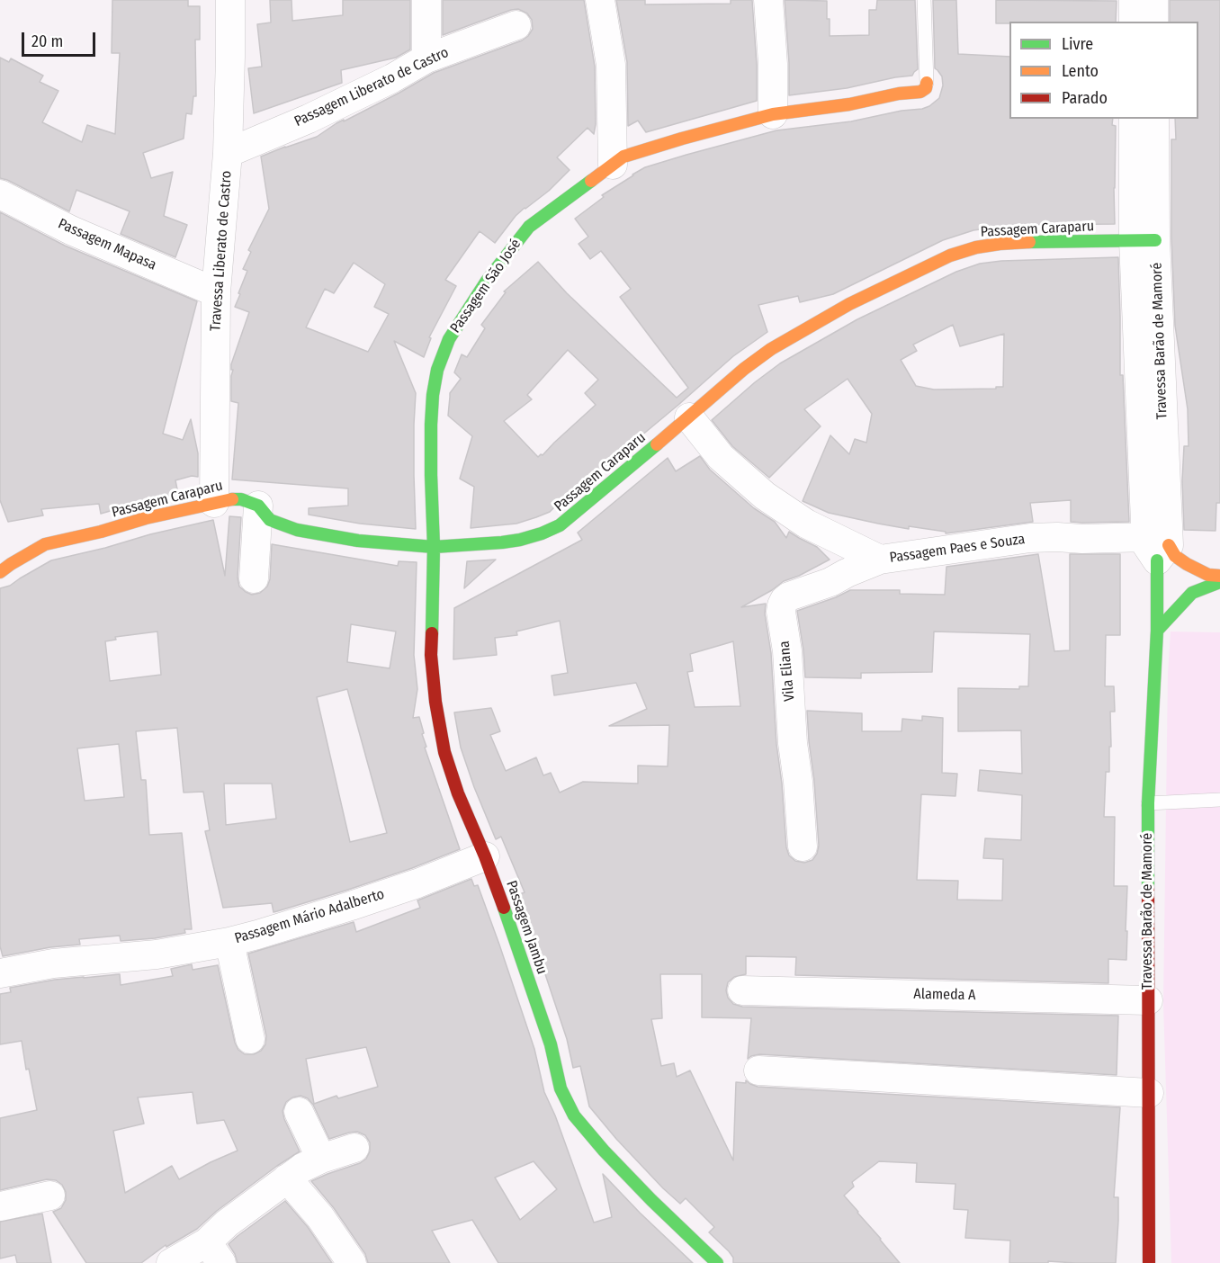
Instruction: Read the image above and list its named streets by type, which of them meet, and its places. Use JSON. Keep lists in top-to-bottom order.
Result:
{
  "streets": {
    "street": [
      "Passagem Liberato de Castro",
      "Passagem Caraparu",
      "Passagem Mapasa",
      "Travessa Liberato de Castro",
      "Passagem São José",
      "Travessa Barão de Mamoré",
      "Passagem Paes e Souza",
      "Vila Eliana",
      "Passagem Mário Adalberto",
      "Passagem Jambu",
      "Alameda A"
    ]
  },
  "crossings": [
    ["Passagem Liberato de Castro", "Travessa Liberato de Castro"],
    ["Passagem Caraparu", "Travessa Liberato de Castro"],
    ["Passagem Caraparu", "Passagem São José"],
    ["Passagem Caraparu", "Travessa Barão de Mamoré"],
    ["Passagem Caraparu", "Passagem Paes e Souza"],
    ["Passagem Caraparu", "Passagem Jambu"],
    ["Passagem Mapasa", "Travessa Liberato de Castro"],
    ["Passagem São José", "Passagem Jambu"],
    ["Travessa Barão de Mamoré", "Passagem Paes e Souza"],
    ["Travessa Barão de Mamoré", "Alameda A"],
    ["Passagem Paes e Souza", "Vila Eliana"],
    ["Passagem Mário Adalberto", "Passagem Jambu"]
  ],
  "legend": ["Livre", "Lento", "Parado"],
  "scale_bar": "20 m"
}
